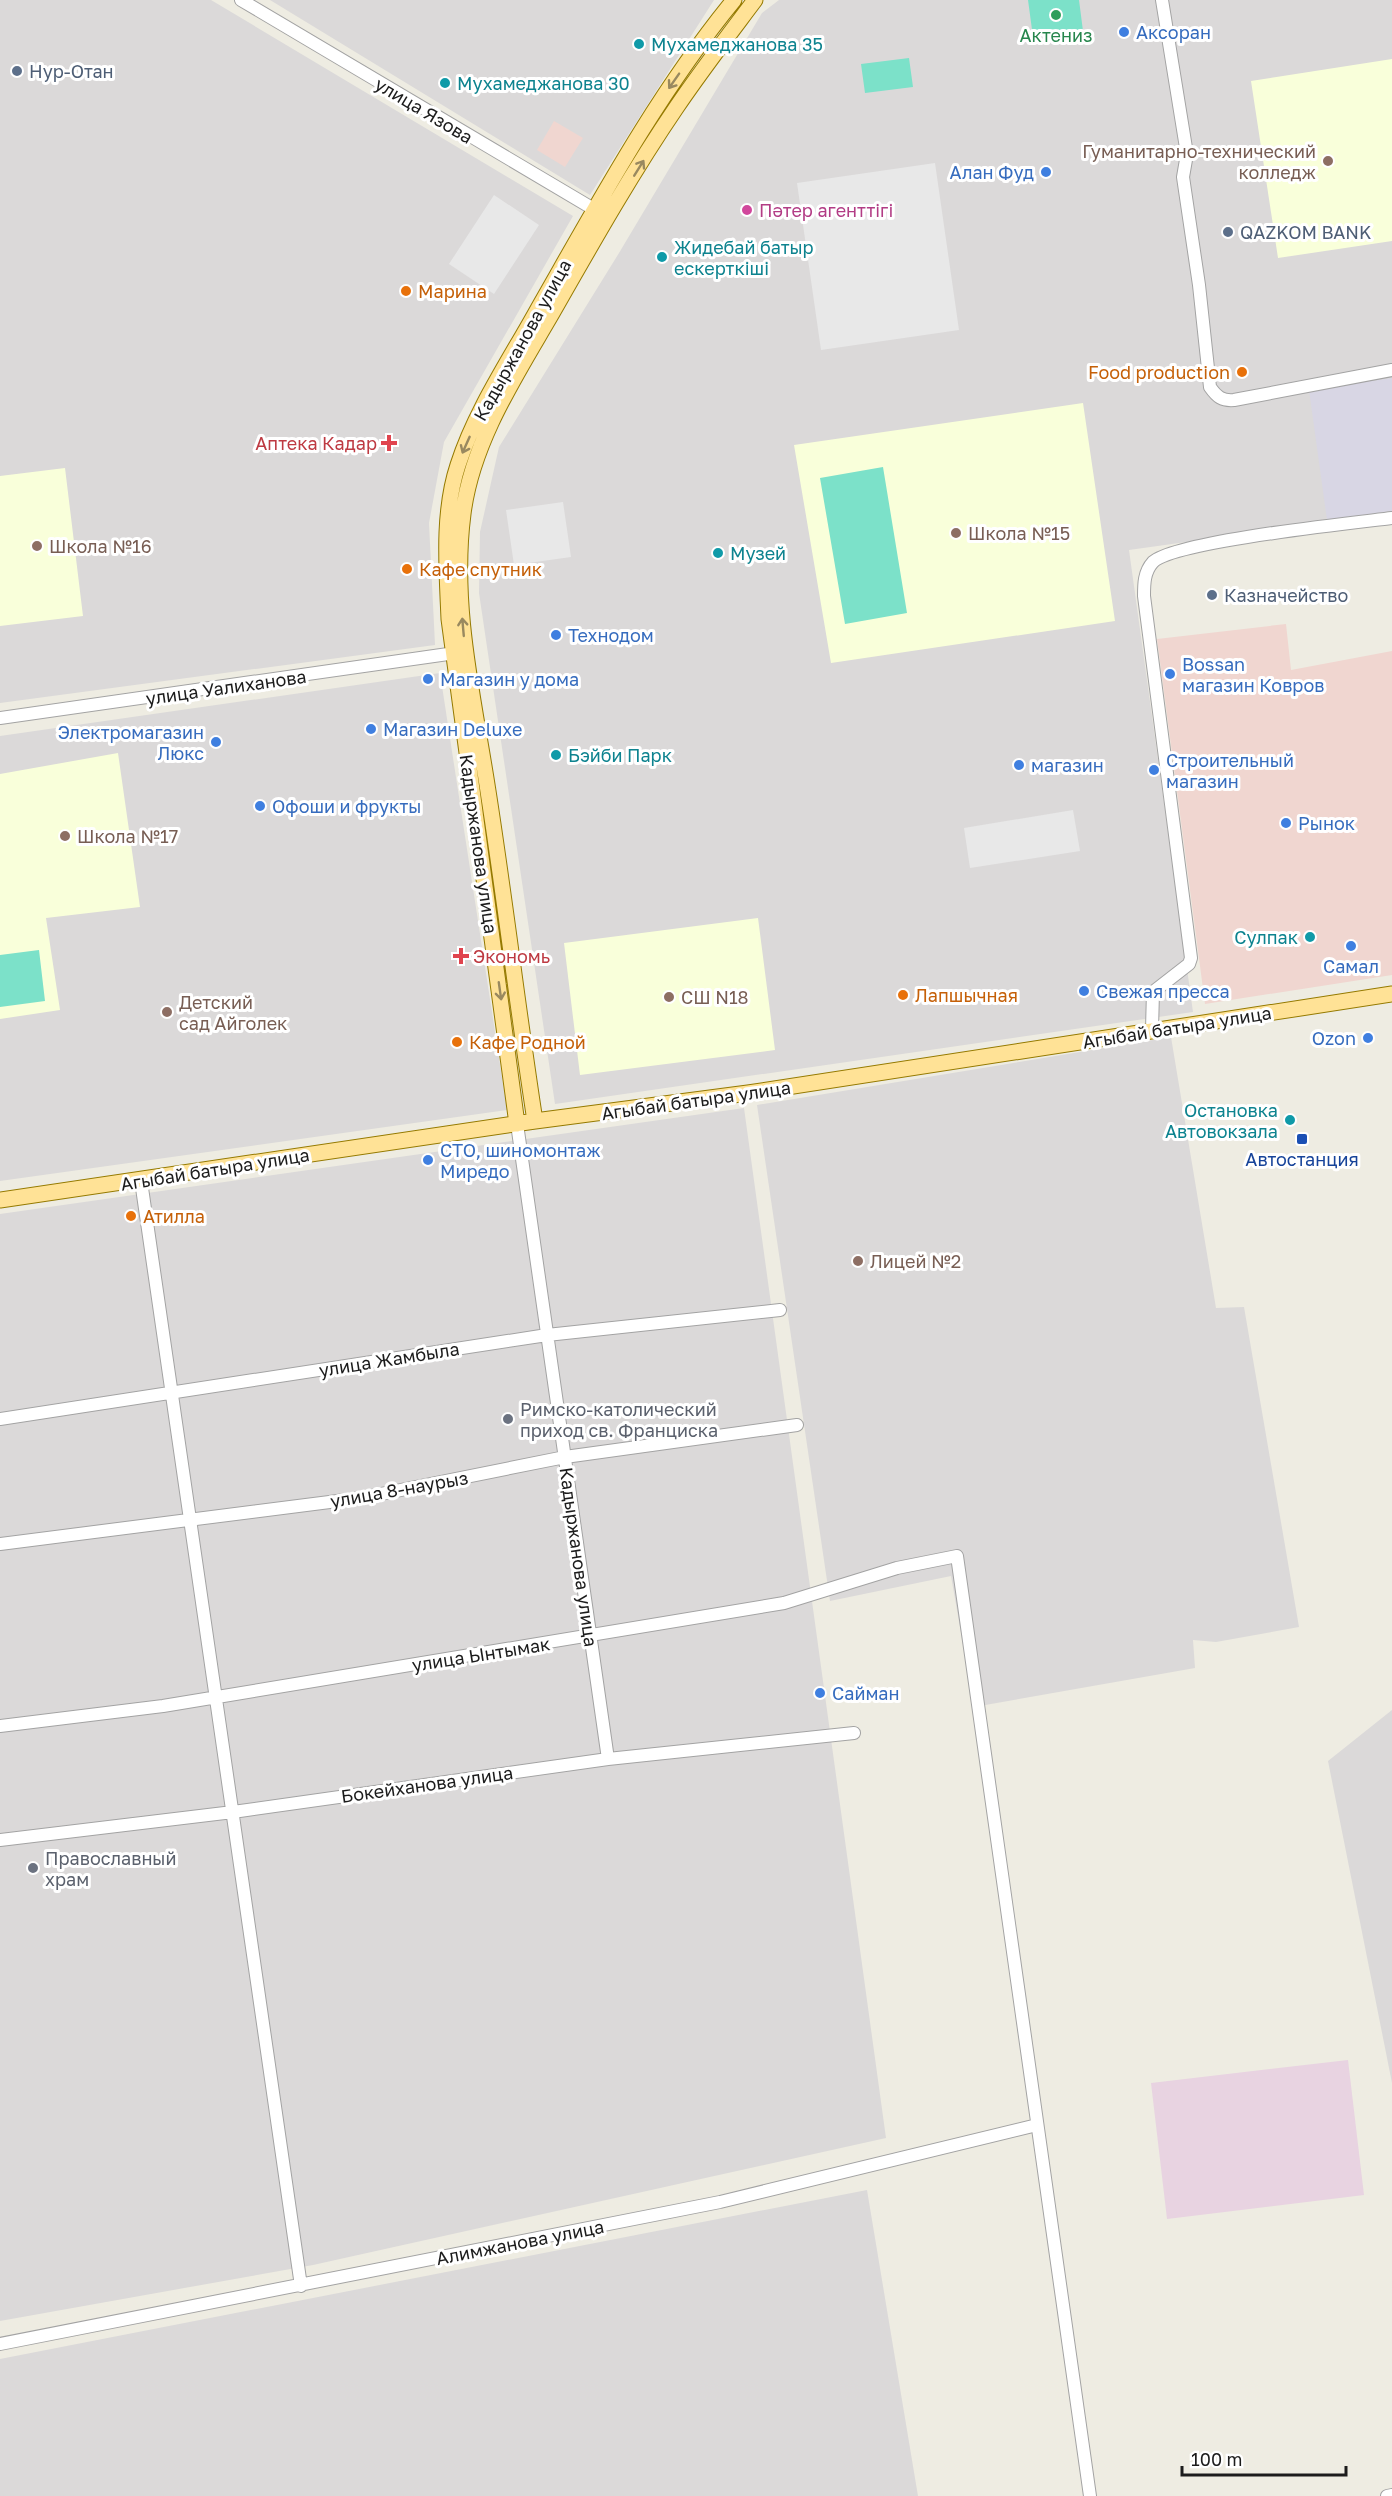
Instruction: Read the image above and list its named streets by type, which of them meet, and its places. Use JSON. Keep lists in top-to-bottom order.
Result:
{
  "streets": {
    "main road": ["Кадыржанова улица", "Агыбай батыра улица"],
    "street": [
      "улица Язова",
      "улица Уалиханова",
      "улица Жамбыла",
      "улица 8-наурыз",
      "улица Ынтымак",
      "Бокейханова улица",
      "Алимжанова улица"
    ]
  },
  "crossings": [
    ["улица Язова", "Кадыржанова улица"],
    ["Кадыржанова улица", "улица Уалиханова"],
    ["Кадыржанова улица", "Агыбай батыра улица"],
    ["Кадыржанова улица", "улица Жамбыла"],
    ["Кадыржанова улица", "улица 8-наурыз"],
    ["Кадыржанова улица", "улица Ынтымак"],
    ["Кадыржанова улица", "Бокейханова улица"],
    ["улица Ынтымак", "Алимжанова улица"]
  ],
  "places": {
    "other": [
      "Актениз",
      "Аксоран",
      "Мухамеджанова 35",
      "Нур-Отан",
      "Мухамеджанова 30",
      "Гуманитарно-технический колледж",
      "Алан Фуд",
      "Пәтер агенттігі",
      "QAZKOM BANK",
      "Жидебай батыр ескерткіші",
      "Марина",
      "Food production",
      "Школа №15",
      "Школа №16",
      "Музей",
      "Кафе спутник",
      "Казначейство",
      "Технодом",
      "Bossan магазин Ковров",
      "Магазин у дома",
      "Магазин Deluxe",
      "Электромагазин Люкс",
      "Бэйби Парк",
      "магазин",
      "Строительный магазин",
      "Офоши и фрукты",
      "Рынок",
      "Школа №17",
      "Сулпак",
      "Самал",
      "Свежая пресса",
      "Лапшычная",
      "СШ N18",
      "Детский сад Айголек",
      "Ozon",
      "Кафе Родной",
      "Остановка Автовокзала",
      "СТО, шиномонтаж Миредо",
      "Атилла",
      "Лицей №2",
      "Римско-католический приход св. Франциска",
      "Сайман",
      "Православный храм"
    ],
    "health": ["Аптека Кадар", "Экономь"],
    "transit": ["Автостанция"]
  },
  "scale_bar": "100 m"
}
